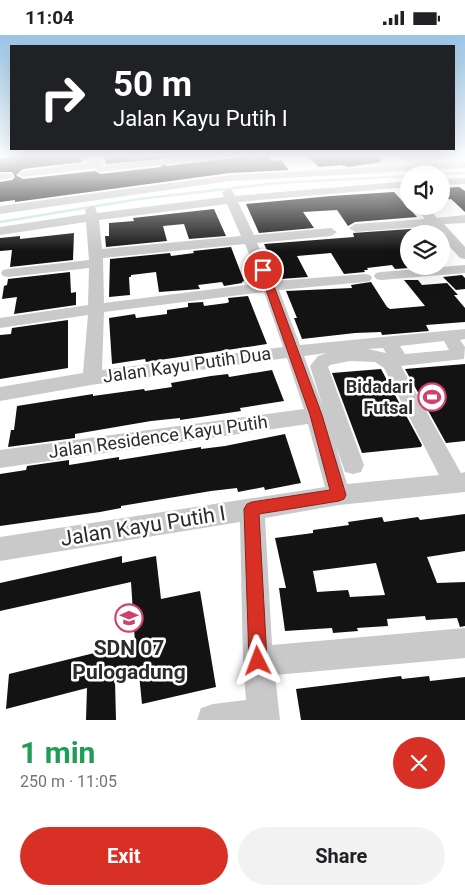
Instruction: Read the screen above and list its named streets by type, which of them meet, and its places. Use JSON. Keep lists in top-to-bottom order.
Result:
{
  "streets": {
    "street": ["Jalan Kayu Putih Dua", "Jalan Residence Kayu Putih", "Jalan Kayu Putih I"]
  },
  "places": {
    "sports": ["Bidadari Futsal"],
    "school or university": ["SDN 07 Pulogadung"]
  },
  "page": {
    "status": "11:04",
    "turn": ["50 m", "Jalan Kayu Putih I"],
    "heading": ["1 min", "250 m · 11:05"],
    "buttons": ["Exit", "Share"]
  }
}
